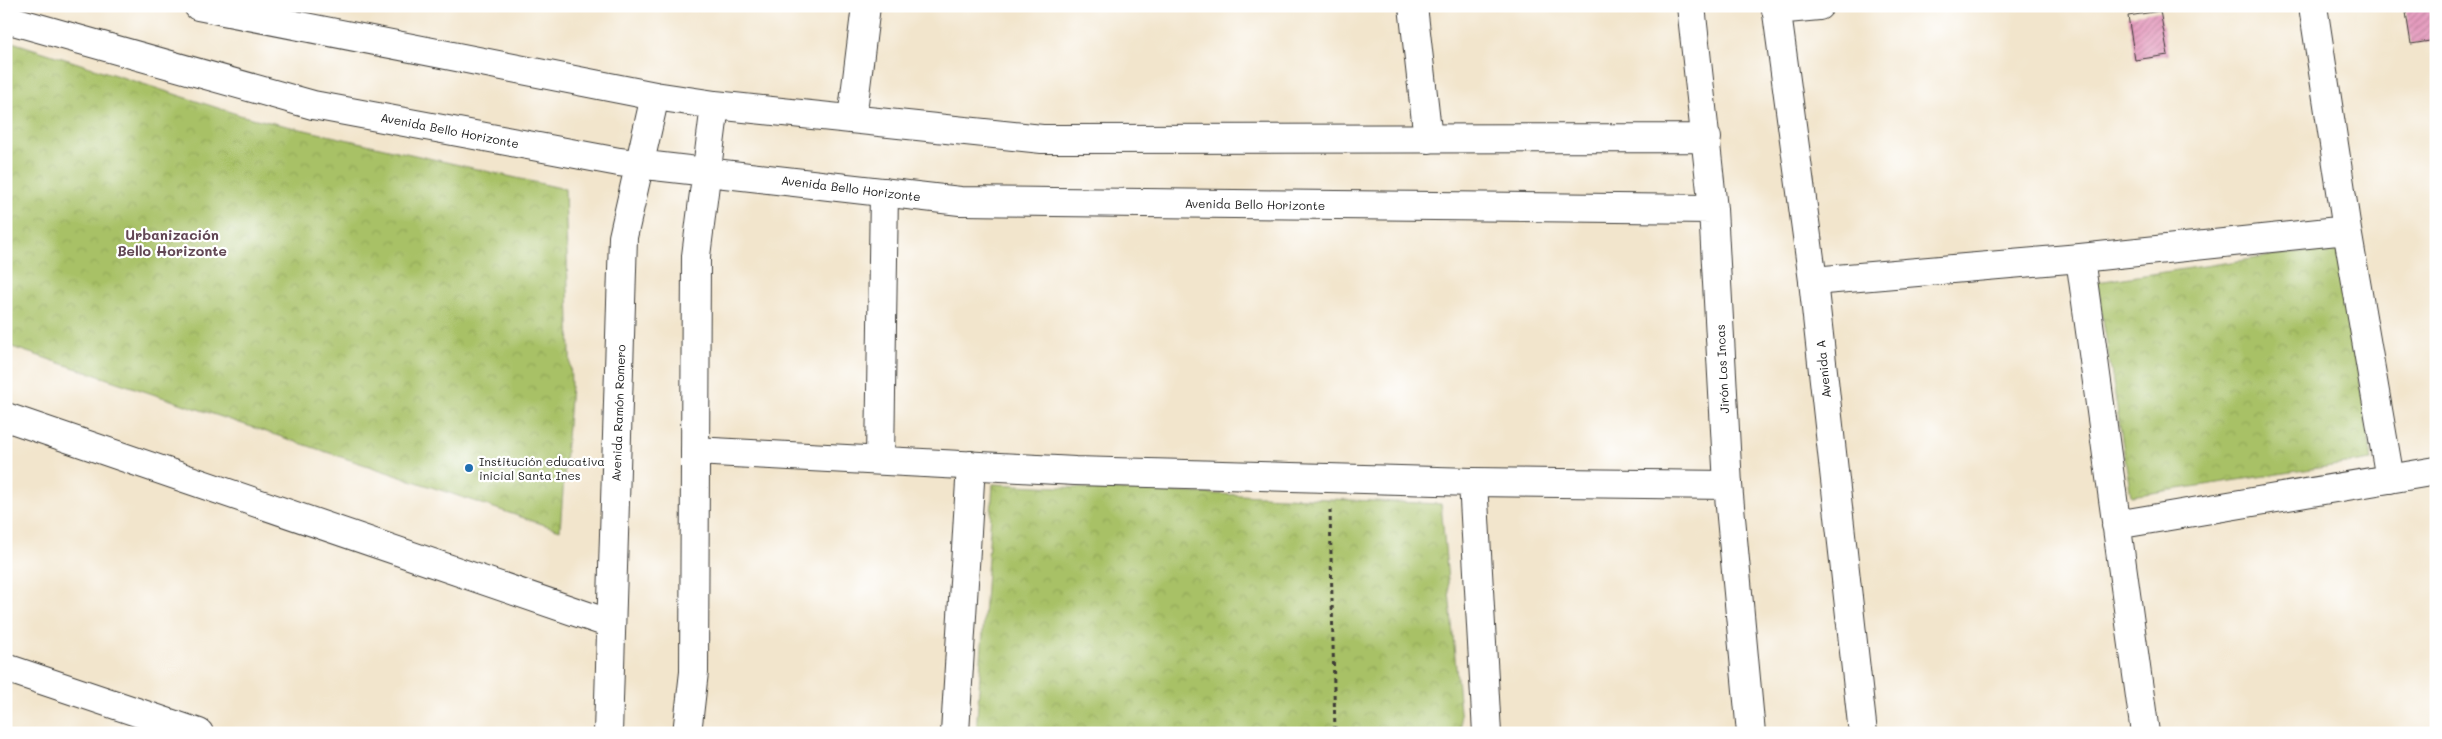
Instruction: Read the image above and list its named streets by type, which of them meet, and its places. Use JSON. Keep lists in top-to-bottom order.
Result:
{
  "streets": {
    "street": [
      "Avenida Bello Horizonte",
      "Jirón Los Incas",
      "Avenida A",
      "Avenida Ramón Romero"
    ]
  },
  "crossings": [
    ["Avenida Bello Horizonte", "Jirón Los Incas"],
    ["Avenida Bello Horizonte", "Avenida Ramón Romero"]
  ],
  "districts": ["Urbanización Bello Horizonte"],
  "places": ["Institución educativa inicial Santa Ines"]
}
